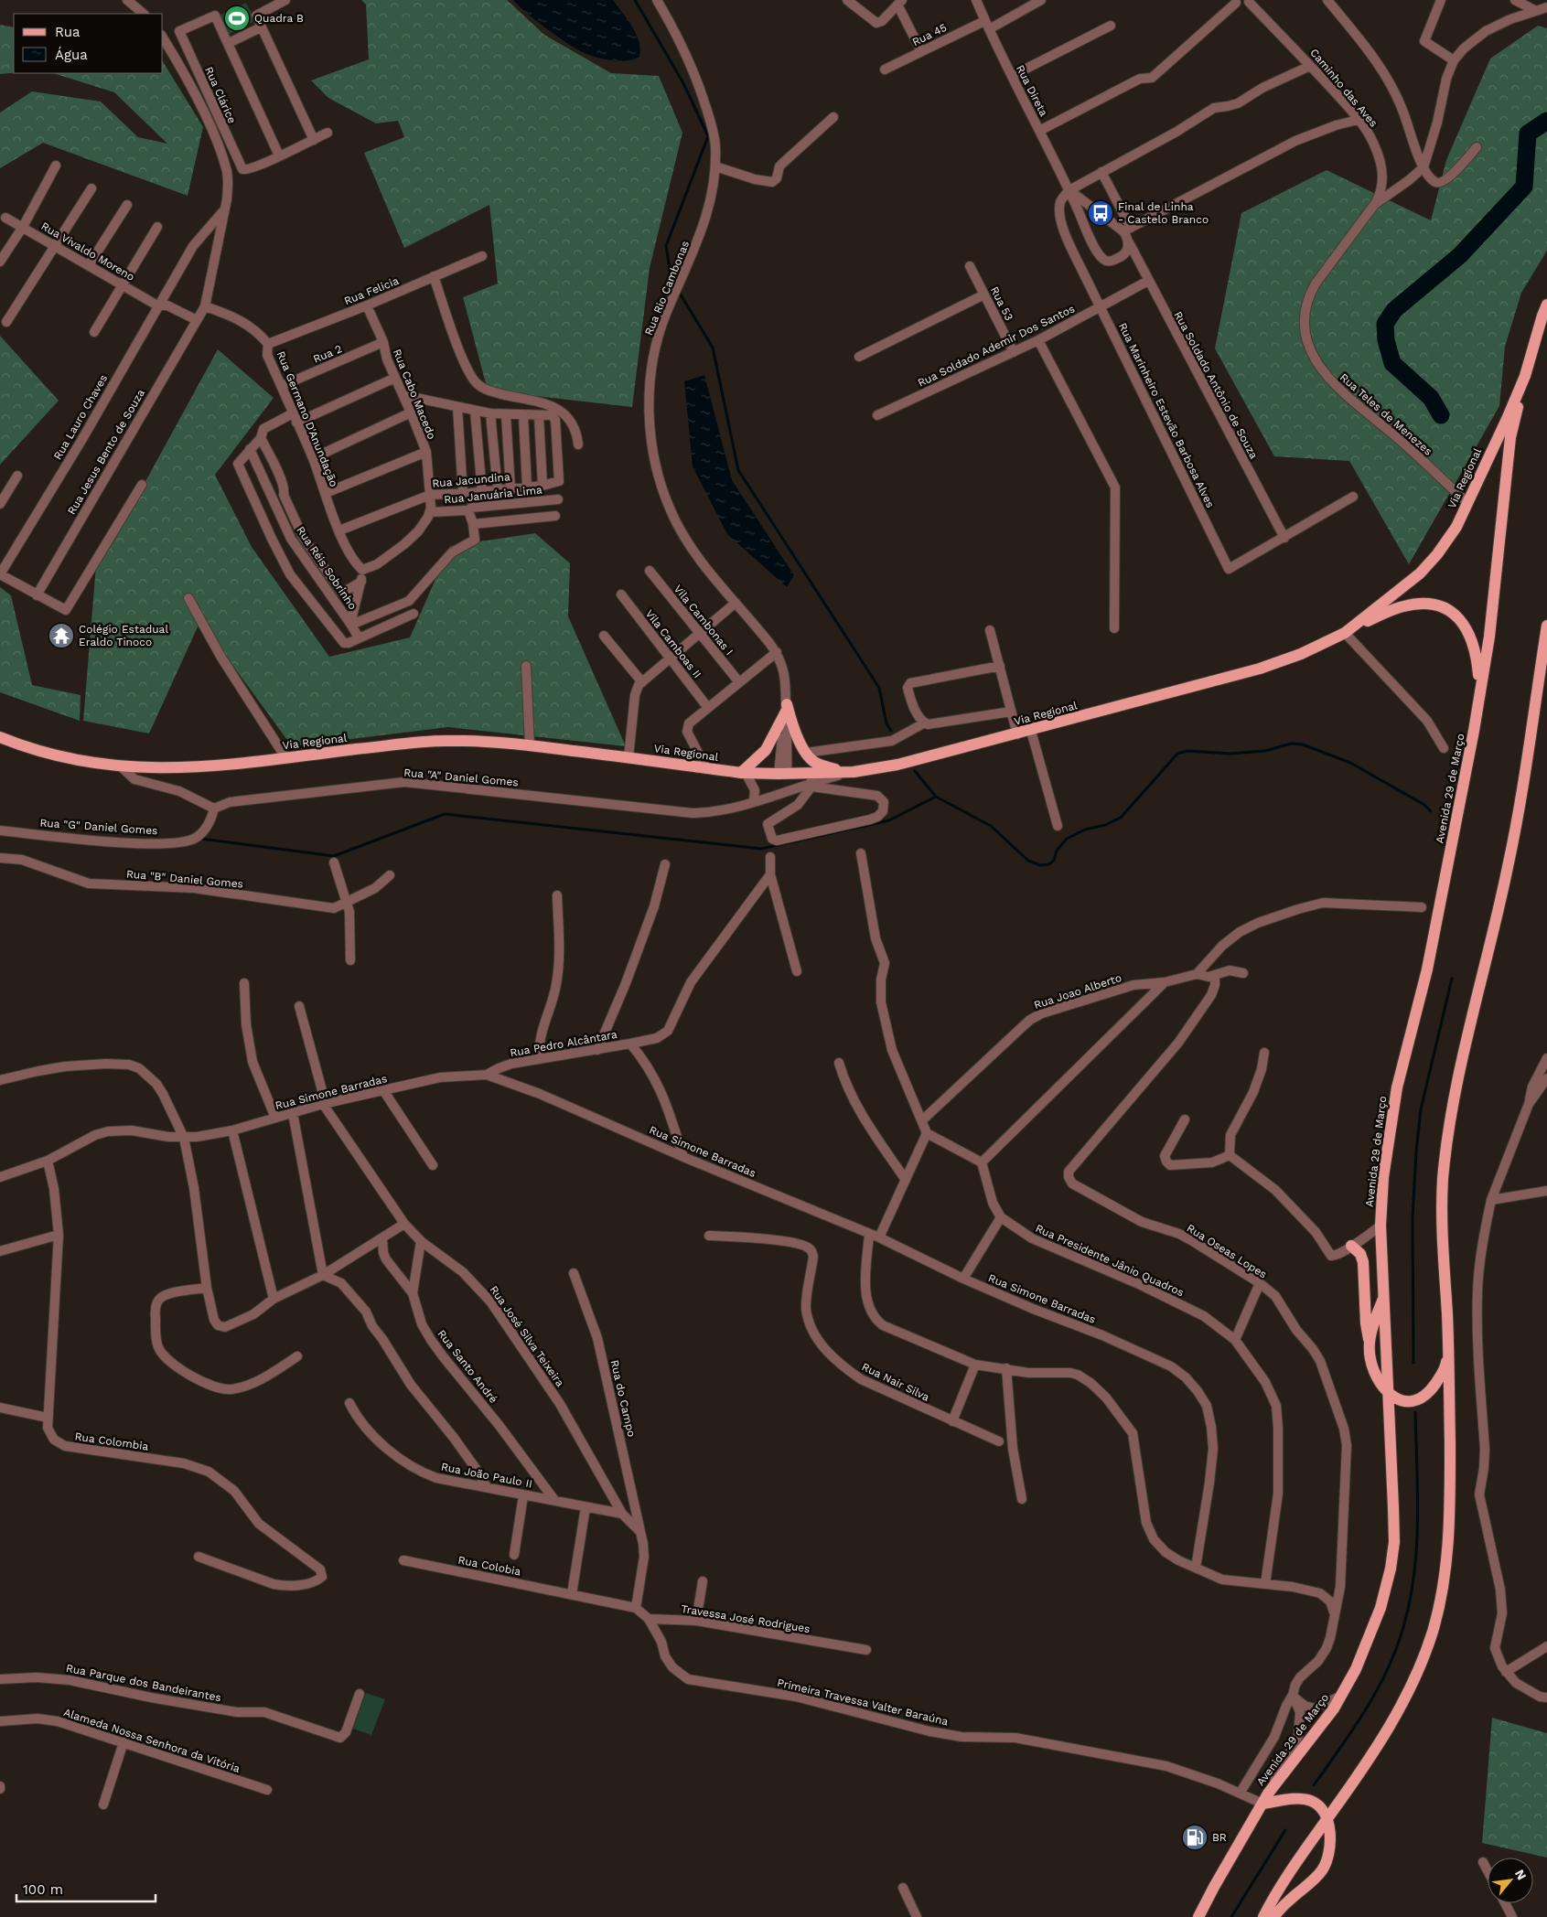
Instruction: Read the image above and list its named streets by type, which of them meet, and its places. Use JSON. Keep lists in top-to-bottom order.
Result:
{
  "streets": {
    "main road": ["Via Regional", "Avenida 29 de Março"],
    "street": [
      "Rua 45",
      "Caminho das Aves",
      "Rua Direta",
      "Rua Clárice",
      "Rua Vivaldo Moreno",
      "Rua Rio Cambonas",
      "Rua Felicia",
      "Rua 53",
      "Rua Soldado Ademir Dos Santos",
      "Rua 2",
      "Rua Soldado Antônio de Souza",
      "Rua Cabo Macedo",
      "Rua Teles de Menezes",
      "Rua Marinheiro Estevão Barbosa Alves",
      "Rua Lauro Chaves",
      "Rua Germano D'Anundação",
      "Rua Jesus Bento de Souza",
      "Rua Jacundina",
      "Rua Januária Lima",
      "Rua Réis Sobrinho",
      "Vila Cambonas I",
      "Vila Camboas II",
      "Rua \"A\" Daniel Gomes",
      "Rua \"G\" Daniel Gomes",
      "Rua \"B\" Daniel Gomes",
      "Rua Joao Alberto",
      "Rua Pedro Alcântara",
      "Rua Simone Barradas",
      "Rua Oseas Lopes",
      "Rua Presidente Jânio Quadros",
      "Rua José Silva Teixeira",
      "Rua Santo André",
      "Rua Nair Silva",
      "Rua do Campo",
      "Rua Colombia",
      "Rua João Paulo II",
      "Rua Colobia",
      "Travessa José Rodrigues",
      "Rua Parque dos Bandeirantes",
      "Primeira Travessa Valter Baraúna",
      "Alameda Nossa Senhora da Vitória"
    ]
  },
  "crossings": [
    ["Rua 45", "Rua Direta"],
    ["Caminho das Aves", "Rua Teles de Menezes"],
    ["Rua Direta", "Rua Soldado Antônio de Souza"],
    ["Rua Direta", "Rua Marinheiro Estevão Barbosa Alves"],
    ["Rua Vivaldo Moreno", "Rua Lauro Chaves"],
    ["Rua Rio Cambonas", "Via Regional"],
    ["Rua Felicia", "Rua Cabo Macedo"],
    ["Rua Felicia", "Rua Germano D'Anundação"],
    ["Rua 53", "Rua Soldado Ademir Dos Santos"],
    ["Rua Soldado Ademir Dos Santos", "Rua Soldado Antônio de Souza"],
    ["Rua Soldado Ademir Dos Santos", "Rua Marinheiro Estevão Barbosa Alves"],
    ["Rua 2", "Rua Cabo Macedo"],
    ["Rua 2", "Rua Germano D'Anundação"],
    ["Rua Soldado Antônio de Souza", "Rua Marinheiro Estevão Barbosa Alves"],
    ["Rua Cabo Macedo", "Rua Jacundina"],
    ["Rua Cabo Macedo", "Rua Januária Lima"],
    ["Rua Teles de Menezes", "Via Regional"],
    ["Rua Germano D'Anundação", "Rua Jesus Bento de Souza"],
    ["Rua Germano D'Anundação", "Rua Jacundina"],
    ["Via Regional", "Rua \"A\" Daniel Gomes"],
    ["Via Regional", "Avenida 29 de Março"],
    ["Rua \"A\" Daniel Gomes", "Rua \"G\" Daniel Gomes"],
    ["Avenida 29 de Março", "Primeira Travessa Valter Baraúna"],
    ["Rua Pedro Alcântara", "Rua Simone Barradas"],
    ["Rua Simone Barradas", "Rua José Silva Teixeira"],
    ["Rua Simone Barradas", "Rua Colombia"],
    ["Rua Oseas Lopes", "Primeira Travessa Valter Baraúna"],
    ["Rua José Silva Teixeira", "Rua João Paulo II"],
    ["Rua Santo André", "Rua João Paulo II"],
    ["Travessa José Rodrigues", "Primeira Travessa Valter Baraúna"]
  ],
  "places": {
    "sports": ["Quadra B"],
    "bus stop": ["Final de Linha - Castelo Branco"],
    "temple": ["Colégio Estadual Eraldo Tinoco"],
    "fuel station": ["BR"]
  },
  "legend": ["Rua", "Água"],
  "scale_bar": "100 m",
  "north": "top right"
}
